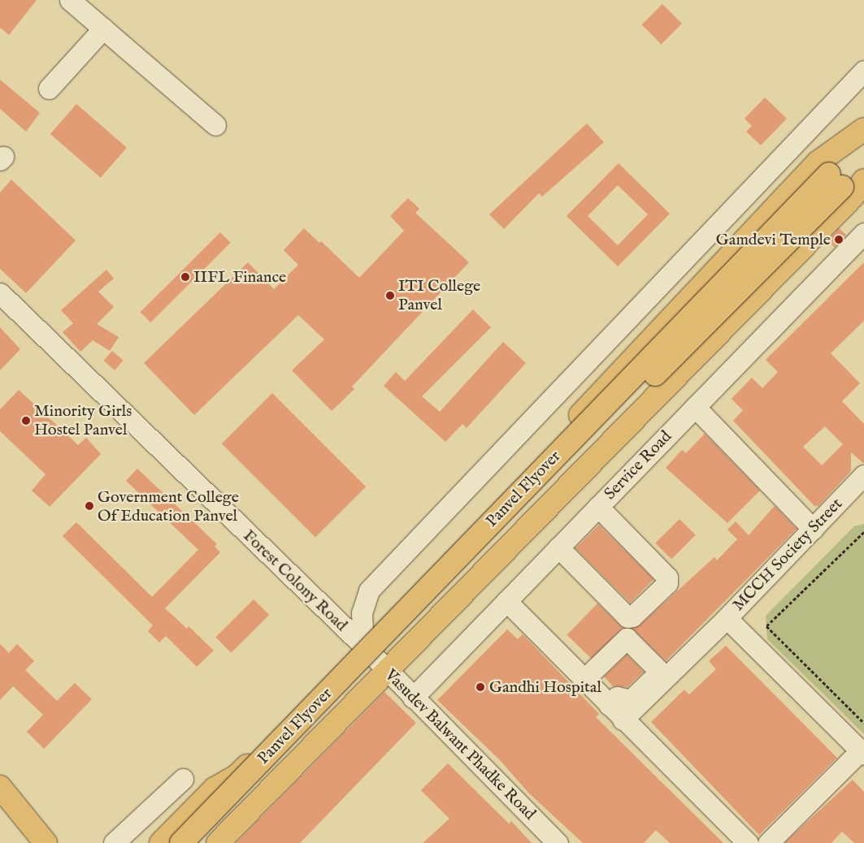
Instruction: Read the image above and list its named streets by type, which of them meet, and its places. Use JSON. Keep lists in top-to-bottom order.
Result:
{
  "streets": {
    "main road": ["Panvel Flyover"],
    "street": [
      "Service Road",
      "MCCH Society Street",
      "Forest Colony Road",
      "Vasudev Balwant Phadke Road"
    ]
  },
  "crossings": [
    ["Service Road", "Vasudev Balwant Phadke Road"],
    ["Forest Colony Road", "Vasudev Balwant Phadke Road"]
  ],
  "places": [
    "Gamdevi Temple",
    "IIFL Finance",
    "ITI College Panvel",
    "Minority Girls Hostel Panvel",
    "Government College Of Education Panvel",
    "Gandhi Hospital"
  ]
}
